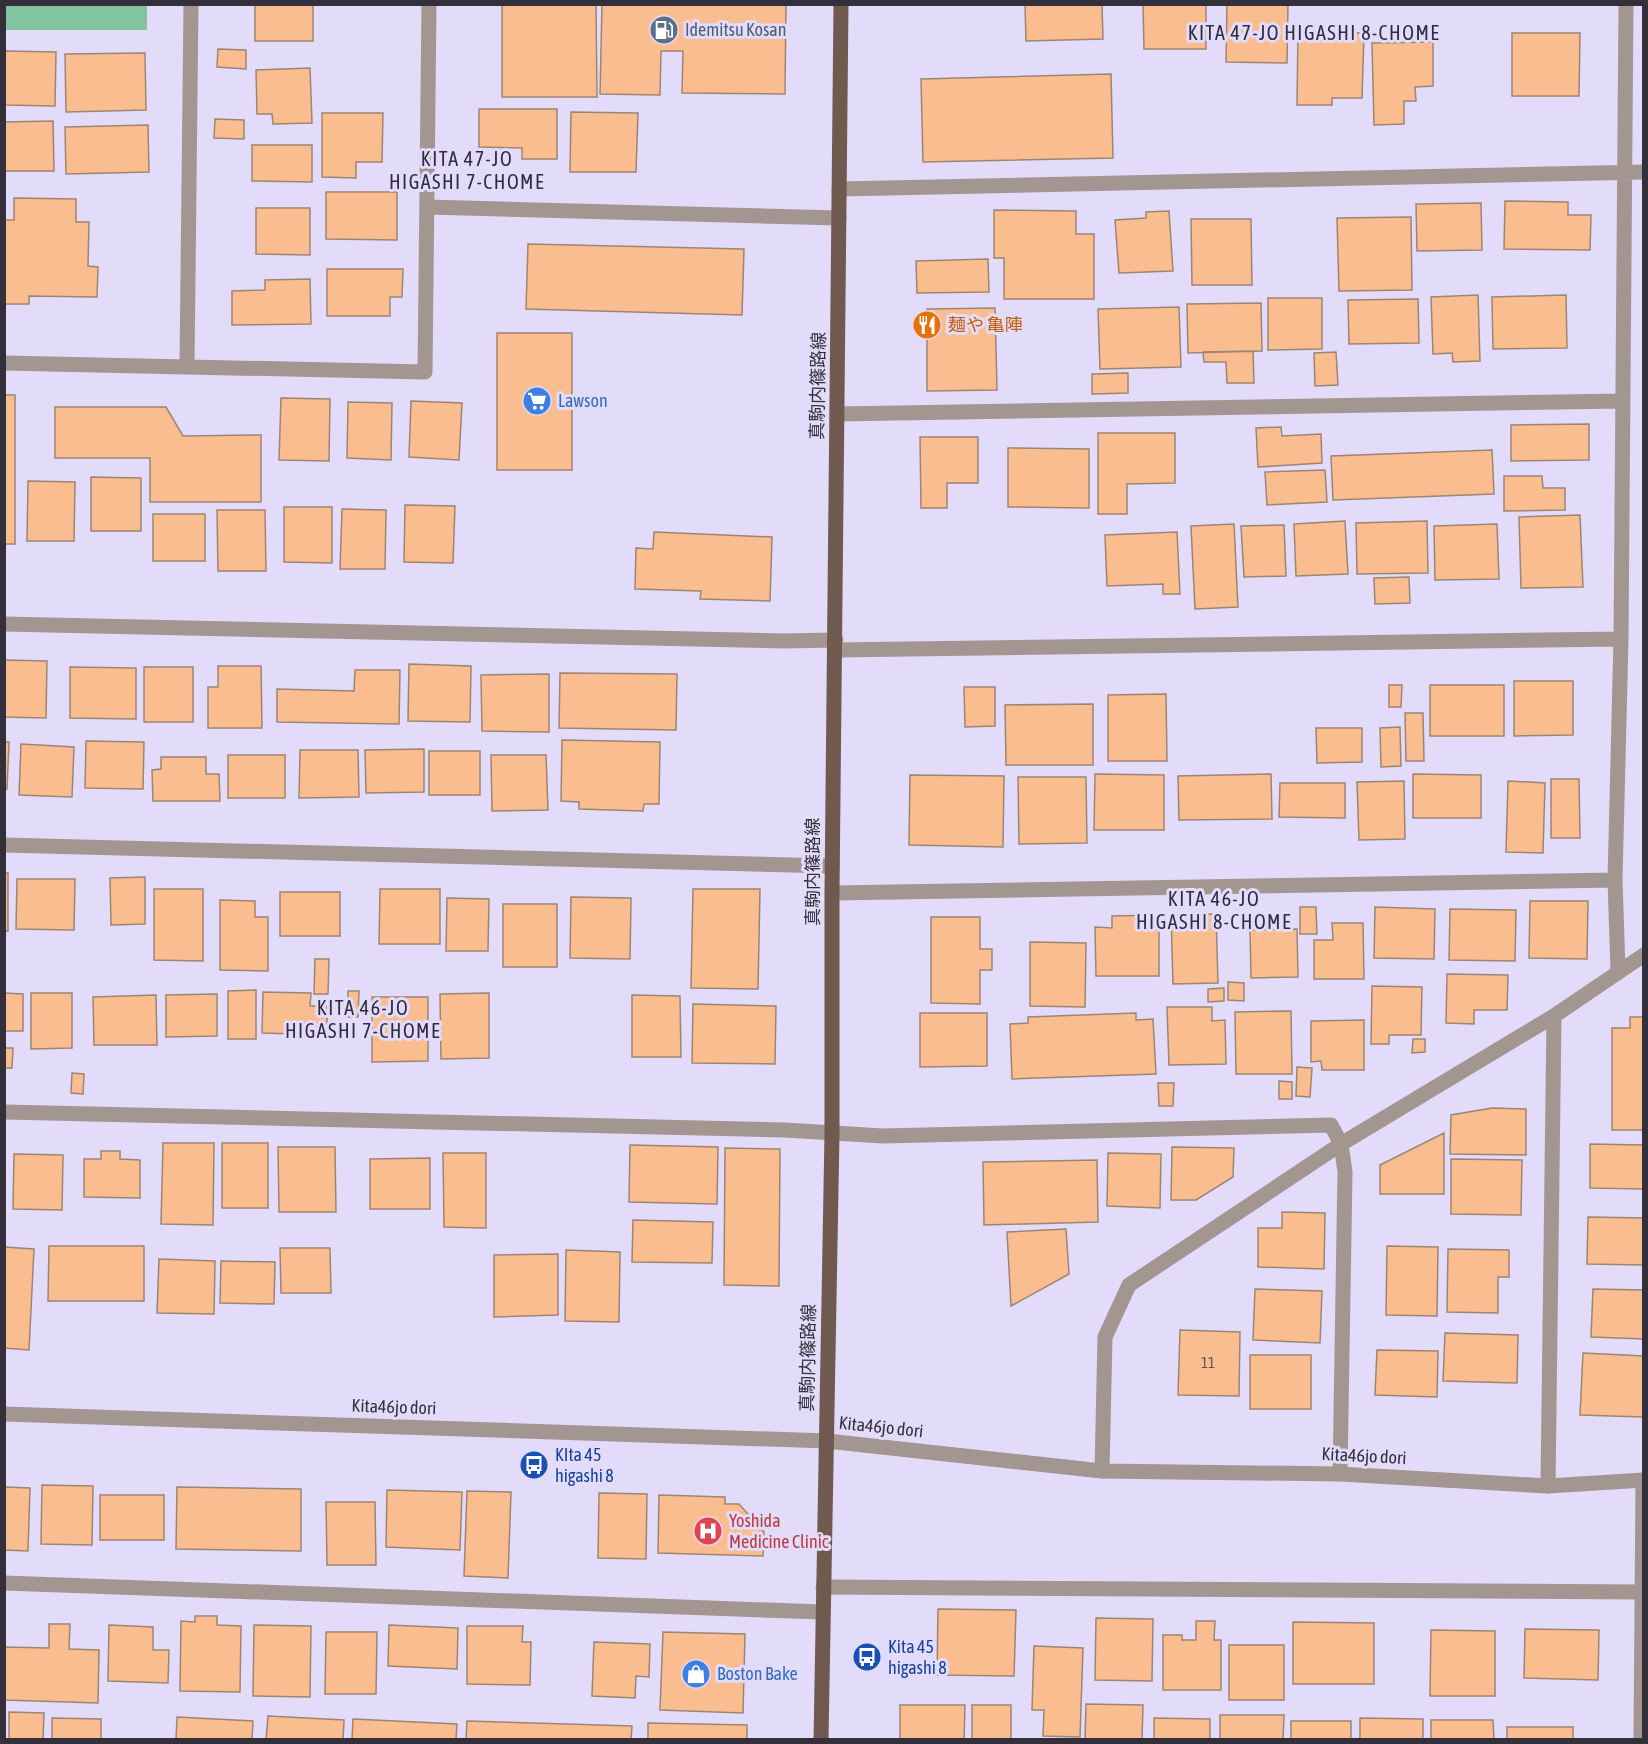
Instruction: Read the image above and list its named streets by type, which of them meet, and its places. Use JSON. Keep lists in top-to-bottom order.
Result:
{
  "streets": {
    "main road": ["真駒内篠路線"],
    "street": ["Kita46jo dori"]
  },
  "crossings": [
    ["真駒内篠路線", "Kita46jo dori"]
  ],
  "districts": [
    "KITA 47-JO HIGASHI 8-CHOME",
    "KITA 47-JO HIGASHI 7-CHOME",
    "KITA 46-JO HIGASHI 8-CHOME",
    "KITA 46-JO HIGASHI 7-CHOME"
  ],
  "places": {
    "fuel station": ["Idemitsu Kosan"],
    "restaurant": ["麺や 亀陣"],
    "supermarket": ["Lawson"],
    "bus stop": ["KIta 45 higashi 8", "Kita 45 higashi 8"],
    "hospital": ["Yoshida Medicine Clinic"],
    "shop": ["Boston Bake"]
  },
  "house_numbers": ["11"]
}
